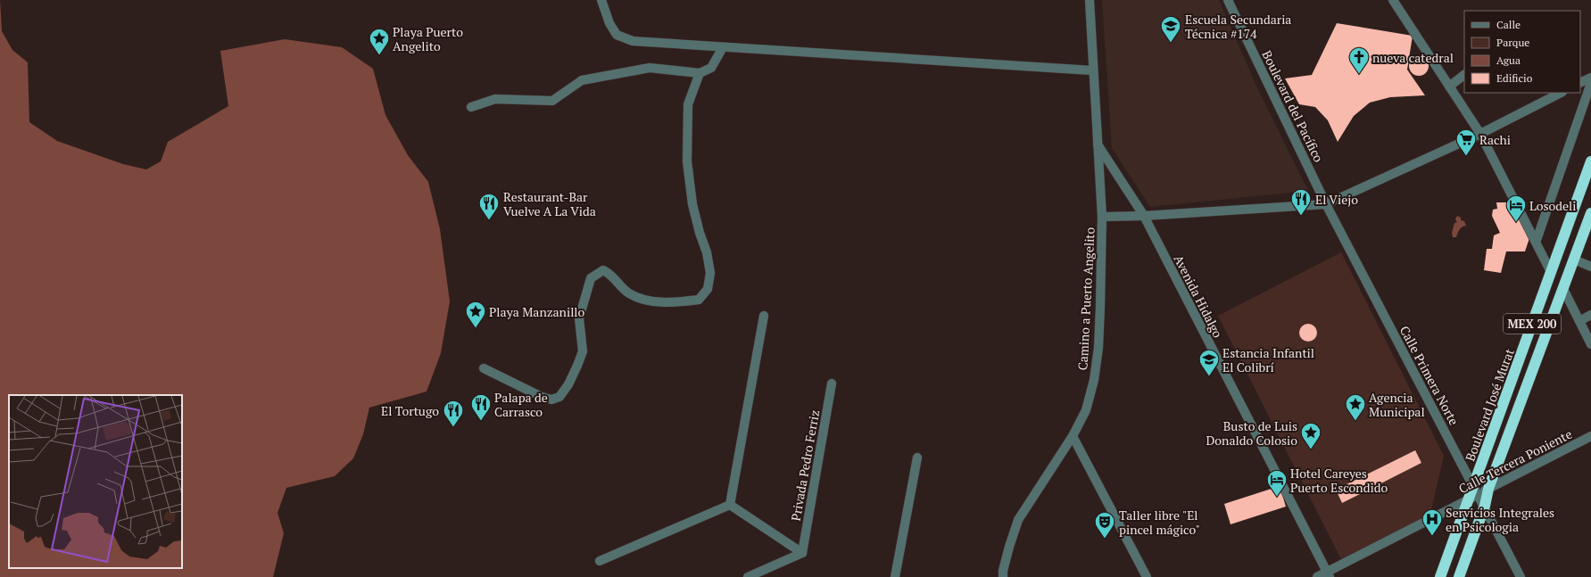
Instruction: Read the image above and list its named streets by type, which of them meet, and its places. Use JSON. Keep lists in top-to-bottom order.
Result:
{
  "streets": {
    "highway": ["MEX 200", "Boulevard José Murat"],
    "street": [
      "Boulevard del Pacífico",
      "Avenida Hidalgo",
      "Camino a Puerto Angelito",
      "Calle Primera Norte",
      "Calle Tercera Poniente",
      "Privada Pedro Ferriz"
    ]
  },
  "crossings": [
    ["Boulevard del Pacífico", "Calle Primera Norte"],
    ["Avenida Hidalgo", "Camino a Puerto Angelito"],
    ["Avenida Hidalgo", "Calle Tercera Poniente"],
    ["MEX 200", "Calle Primera Norte"],
    ["MEX 200", "Calle Tercera Poniente"],
    ["Calle Primera Norte", "Boulevard José Murat"],
    ["Calle Primera Norte", "Calle Tercera Poniente"],
    ["Boulevard José Murat", "Calle Tercera Poniente"]
  ],
  "places": {
    "school or university": ["Escuela Secundaria Técnica #174", "Estancia Infantil El Colibrí"],
    "place": [
      "Playa Puerto Angelito",
      "Playa Manzanillo",
      "Agencia Municipal",
      "Busto de Luis Donaldo Colosio"
    ],
    "church": ["nueva catedral"],
    "supermarket": ["Rachi"],
    "restaurant": [
      "El Viejo",
      "Restaurant-Bar Vuelve A La Vida",
      "Palapa de Carrasco",
      "El Tortugo"
    ],
    "hotel": ["Losodeli", "Hotel Careyes Puerto Escondido"],
    "hospital": ["Servicios Integrales en Psicologia"],
    "theatre": ["Taller libre \"El pincel mágico\""]
  },
  "legend": [
    "Calle",
    "Parque",
    "Agua",
    "Edificio"
  ]
}
